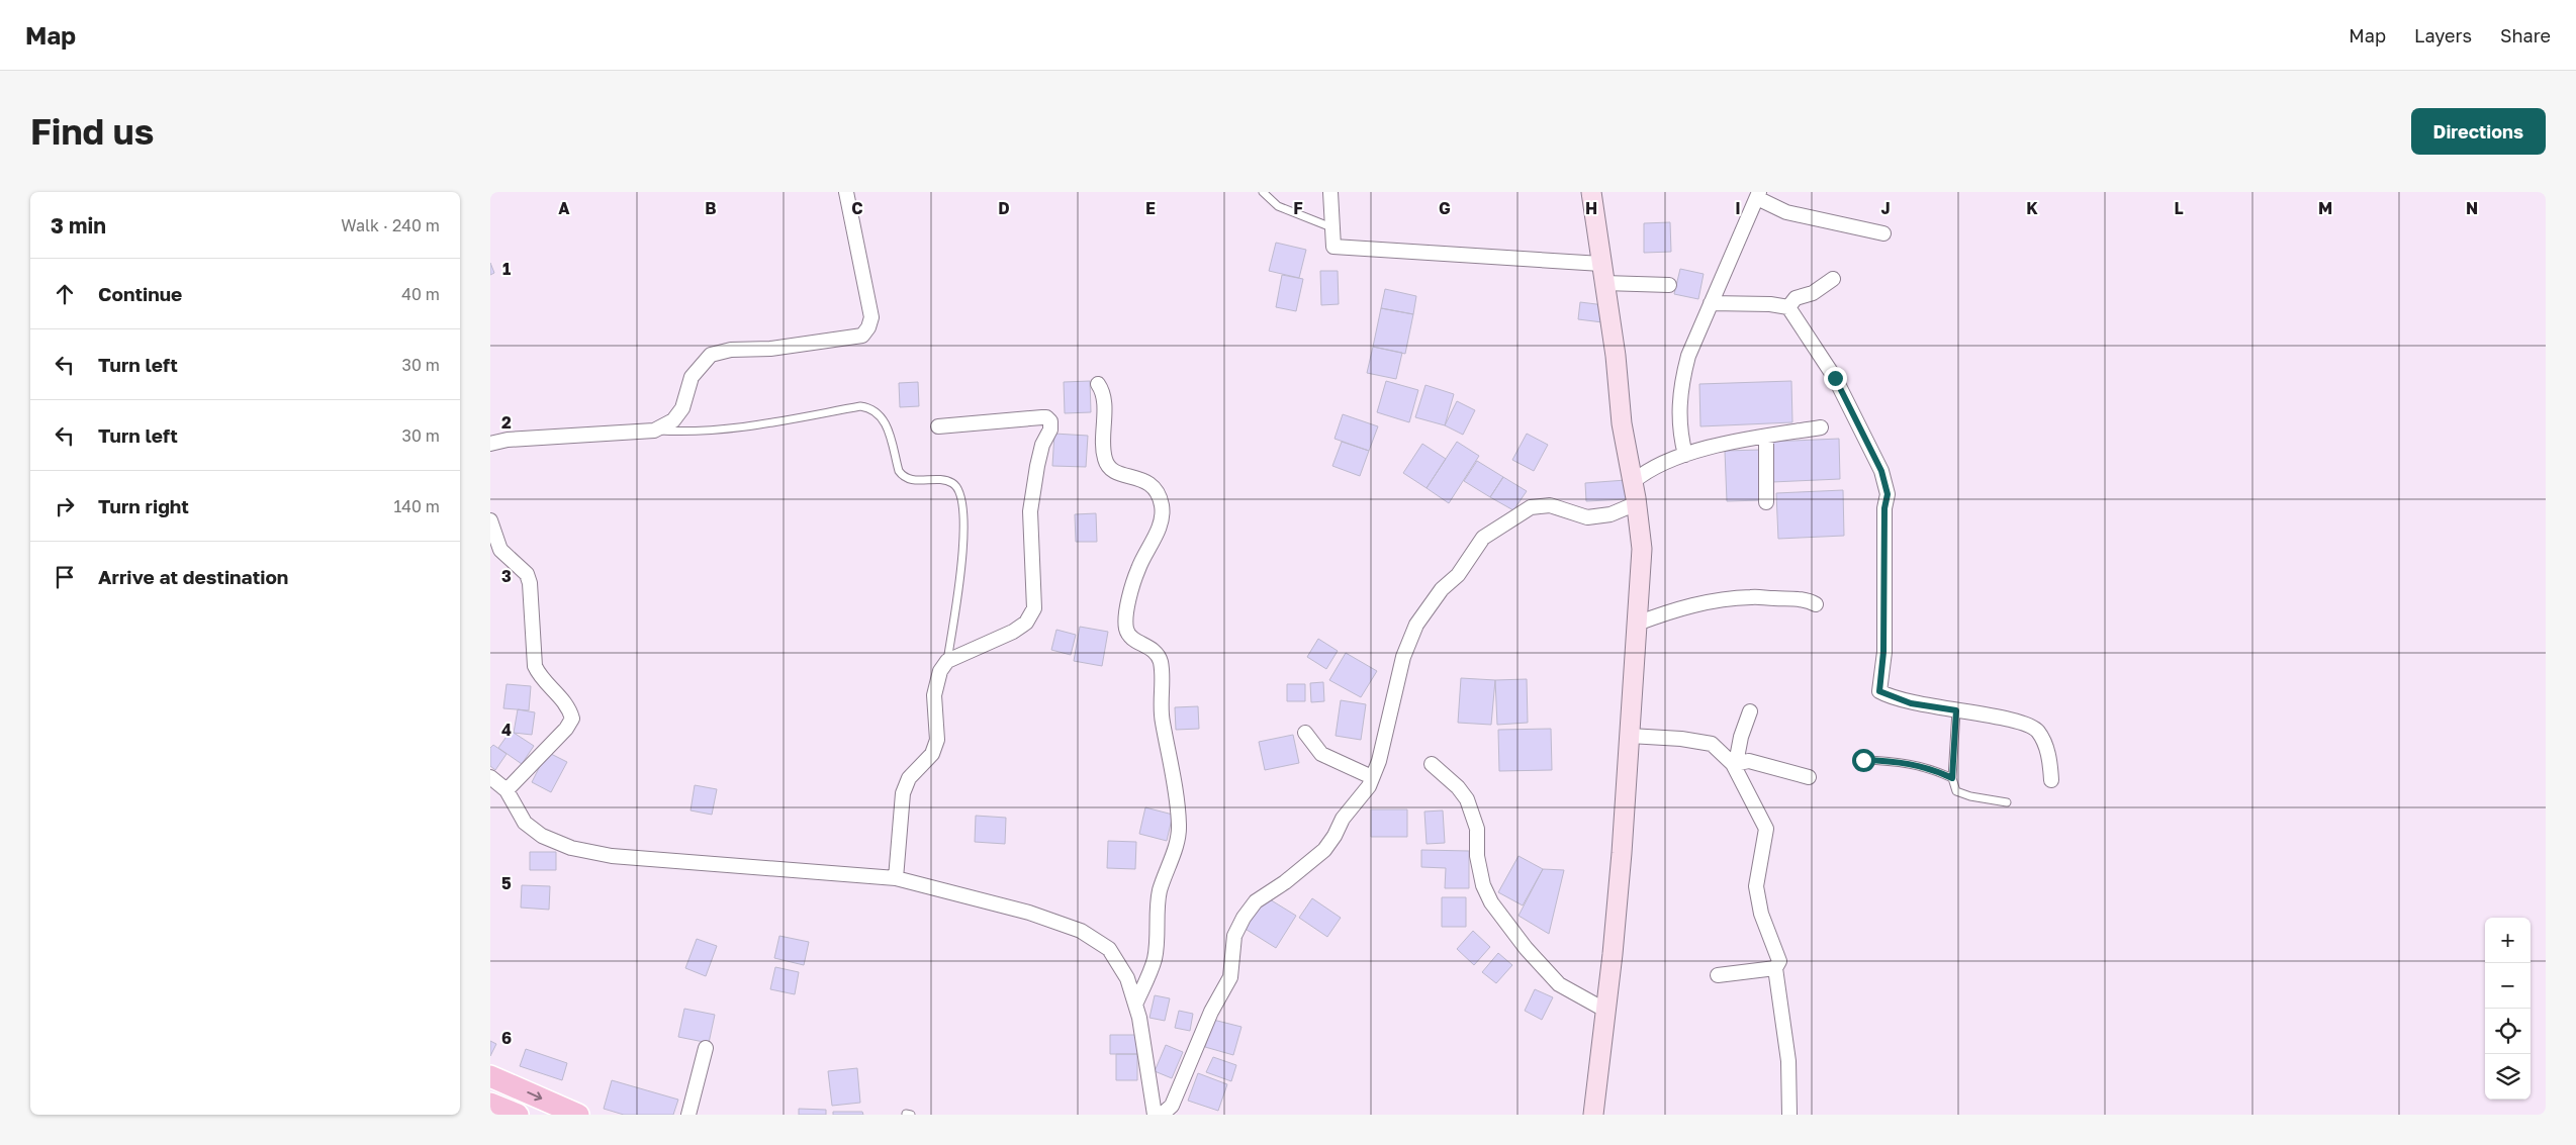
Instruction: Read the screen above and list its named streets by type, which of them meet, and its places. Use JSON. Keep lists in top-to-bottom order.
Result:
{
  "page": {
    "header": "Map",
    "nav": ["Map", "Layers", "Share"],
    "buttons": "Directions",
    "title": "Find us",
    "heading": ["3 min", "Walk · 240 m"],
    "list": [
      ["Continue", "40 m"],
      ["Turn left", "30 m"],
      ["Turn left", "30 m"],
      ["Turn right", "140 m"],
      "Arrive at destination"
    ],
    "map_buttons": ["+", "−"]
  },
  "grid": {
    "columns": [
      "A",
      "B",
      "C",
      "D",
      "E",
      "F",
      "G",
      "H",
      "I",
      "J",
      "K",
      "L",
      "M",
      "N"
    ],
    "rows": [
      "1",
      "2",
      "3",
      "4",
      "5",
      "6"
    ]
  }
}
